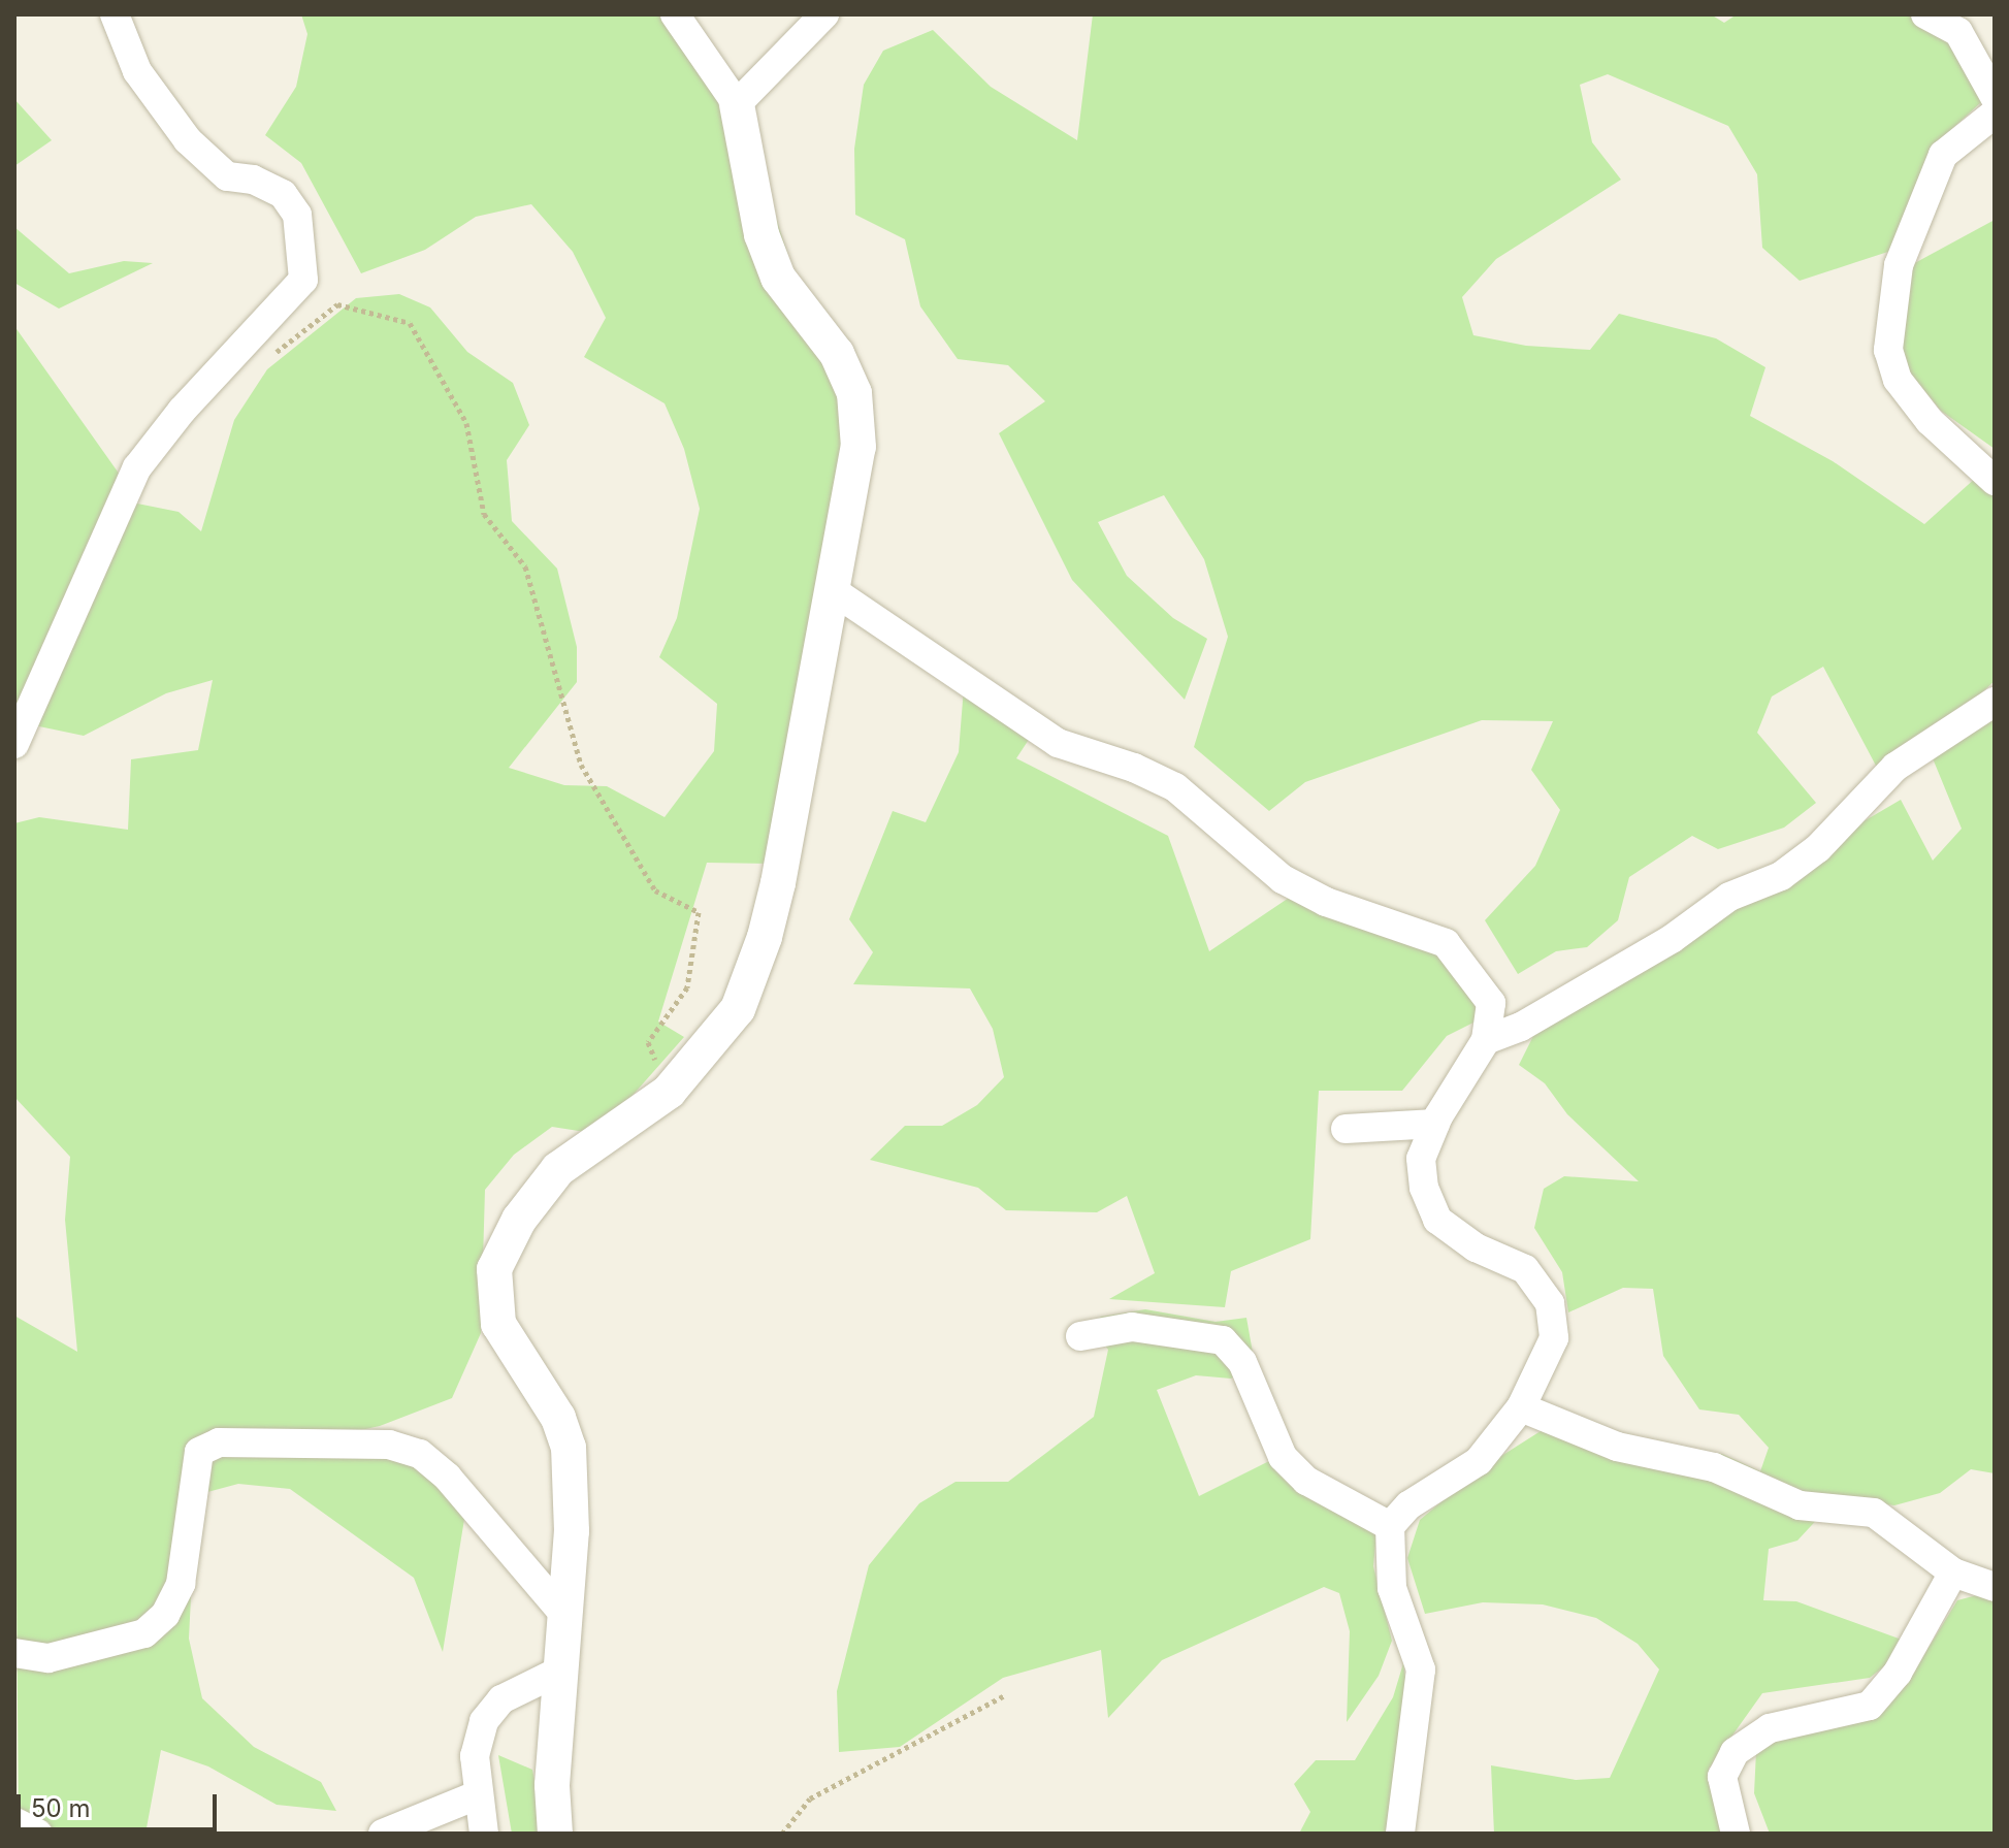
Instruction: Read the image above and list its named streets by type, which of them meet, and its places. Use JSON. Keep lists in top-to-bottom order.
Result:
{
  "scale_bar": "50 m"
}
